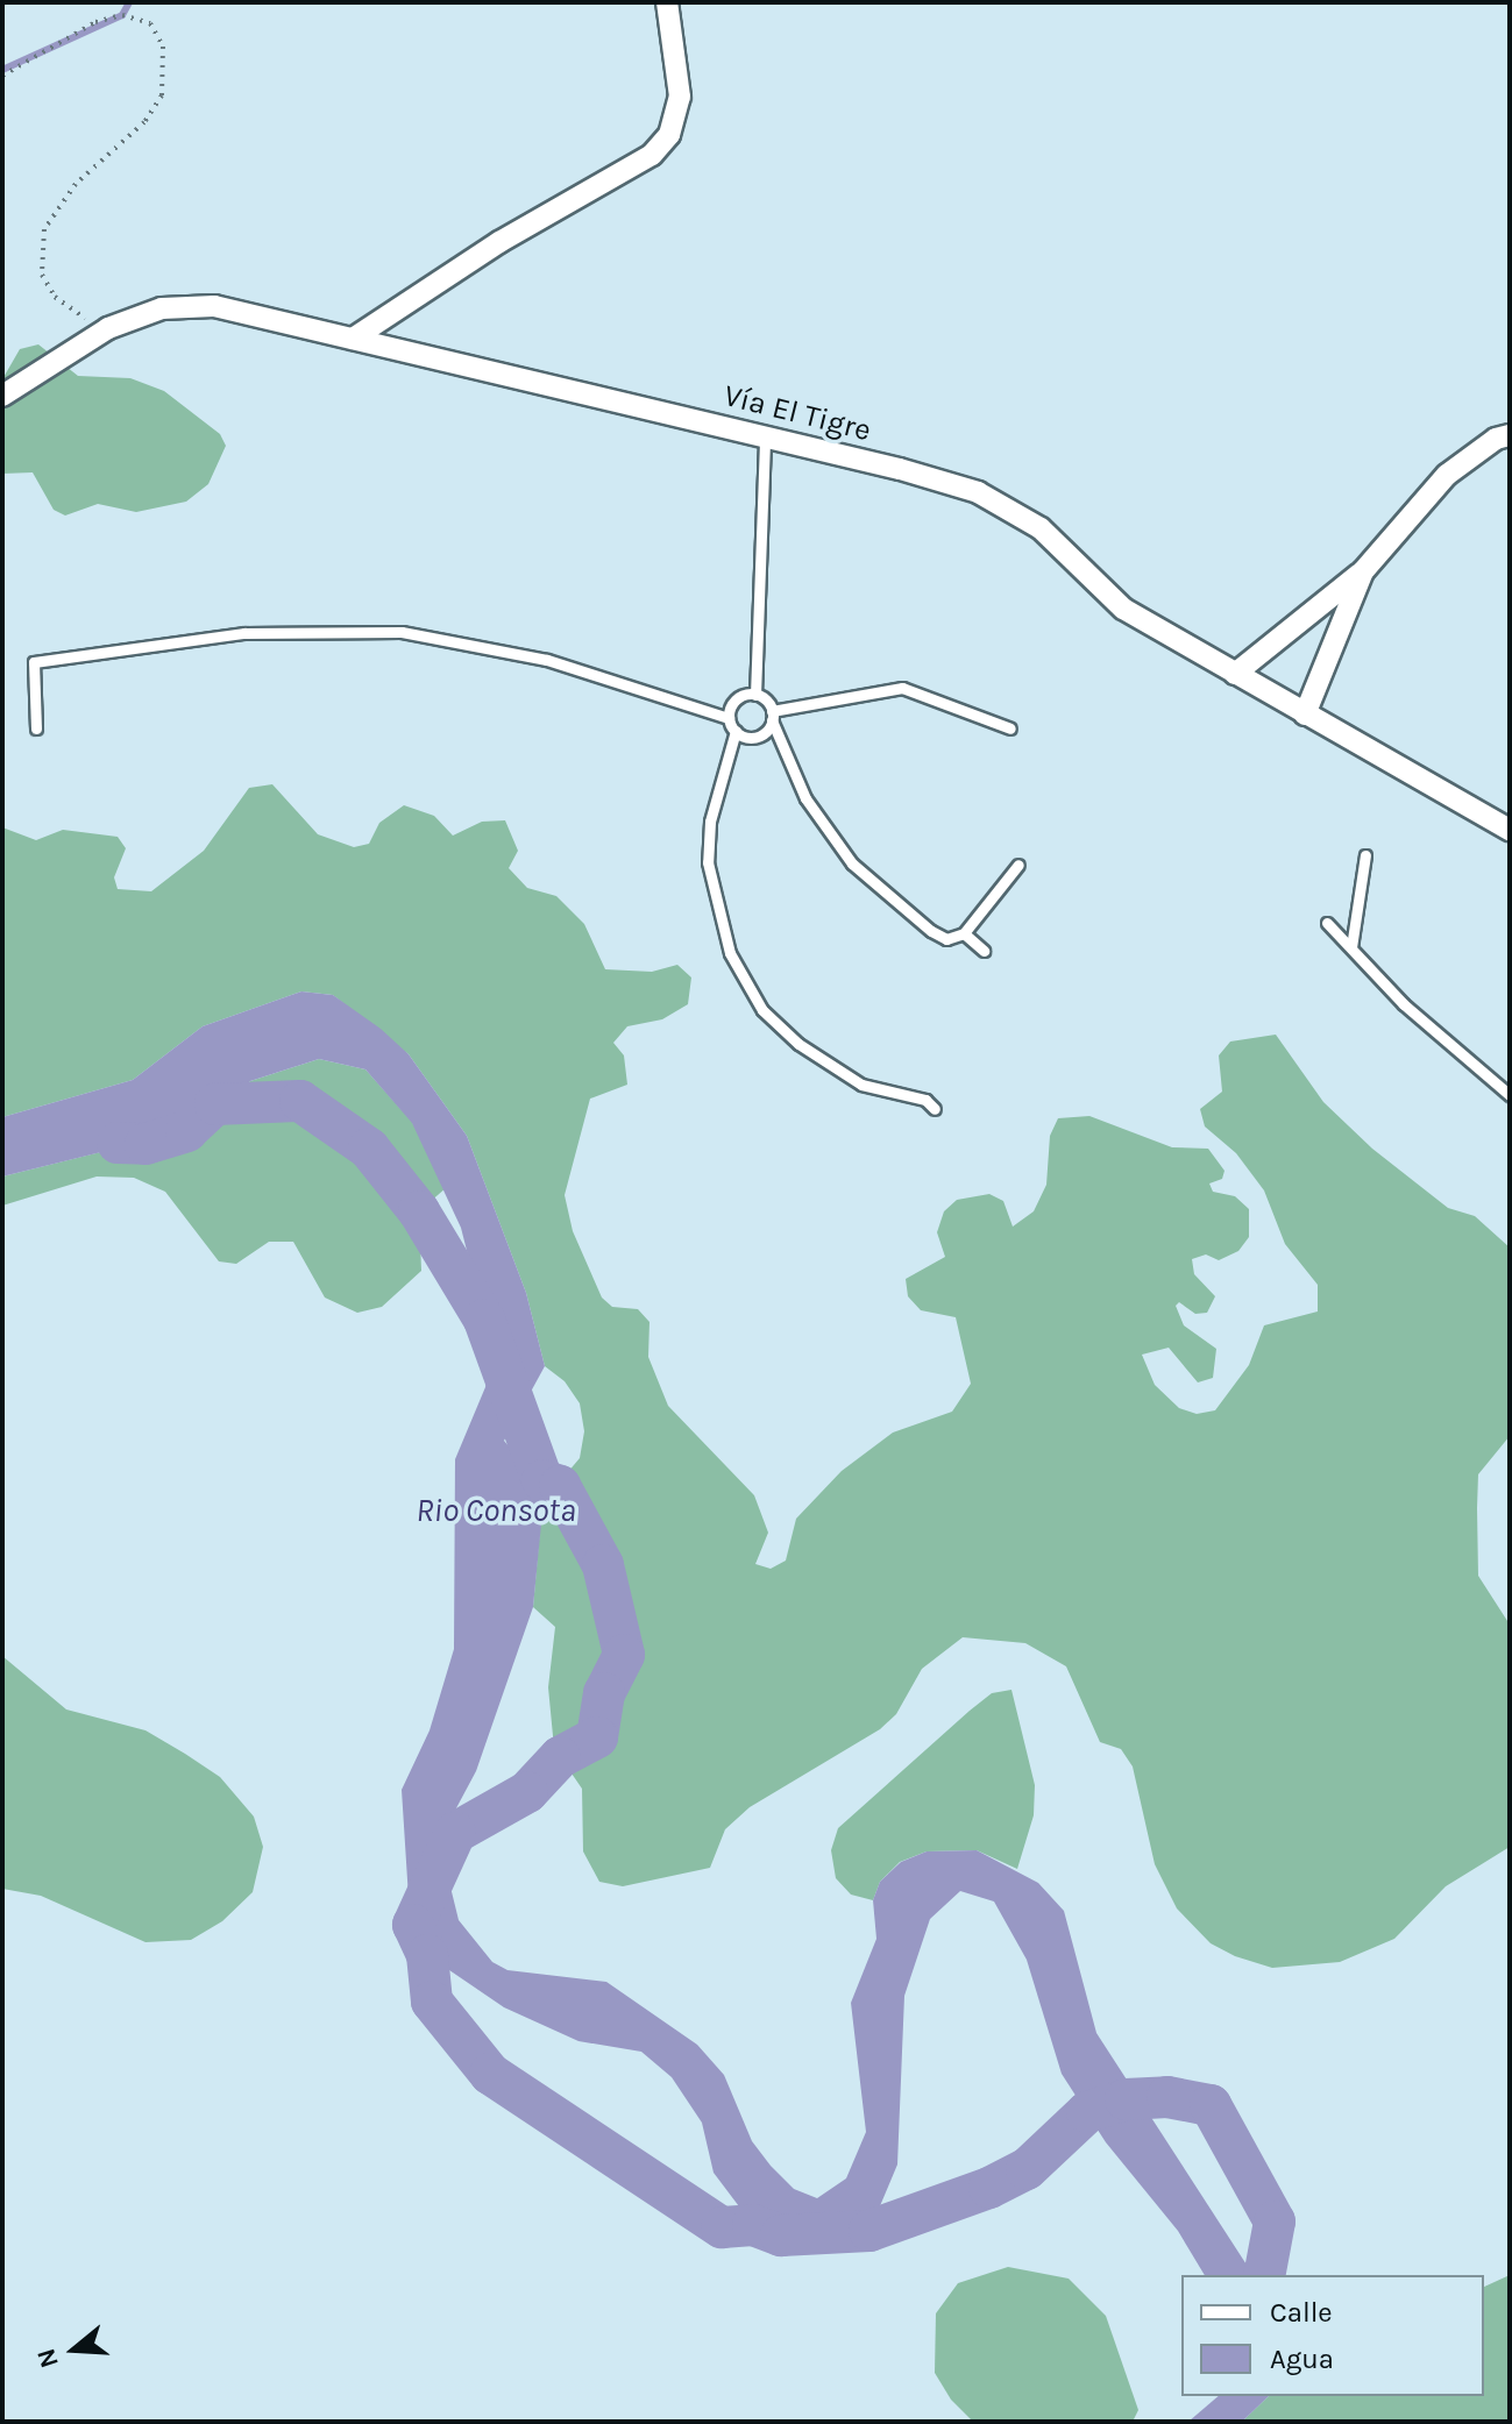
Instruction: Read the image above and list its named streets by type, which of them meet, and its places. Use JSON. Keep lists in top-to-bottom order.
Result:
{
  "streets": {
    "street": ["Vía El Tigre"]
  },
  "water": ["Rio Consota"],
  "legend": ["Calle", "Agua"],
  "north": "left"
}
